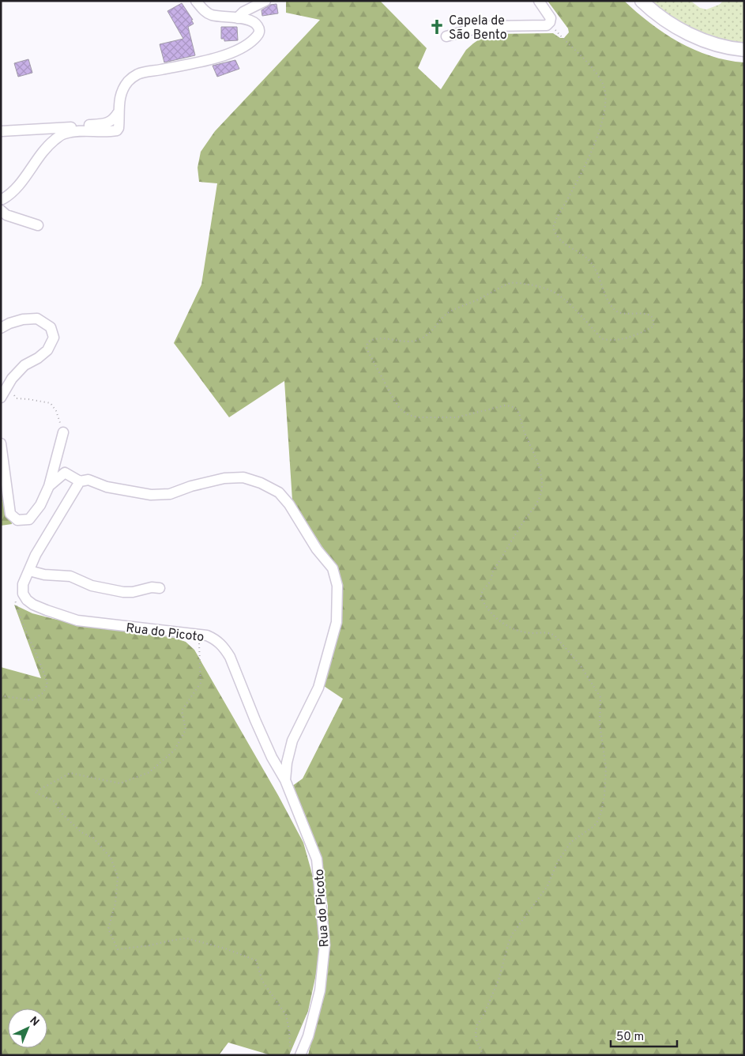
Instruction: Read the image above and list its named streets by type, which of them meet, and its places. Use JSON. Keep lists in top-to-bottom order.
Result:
{
  "streets": {
    "street": ["Rua do Picoto"]
  },
  "places": {
    "church": ["Capela de São Bento"]
  },
  "scale_bar": "50 m",
  "north": "top right"
}
